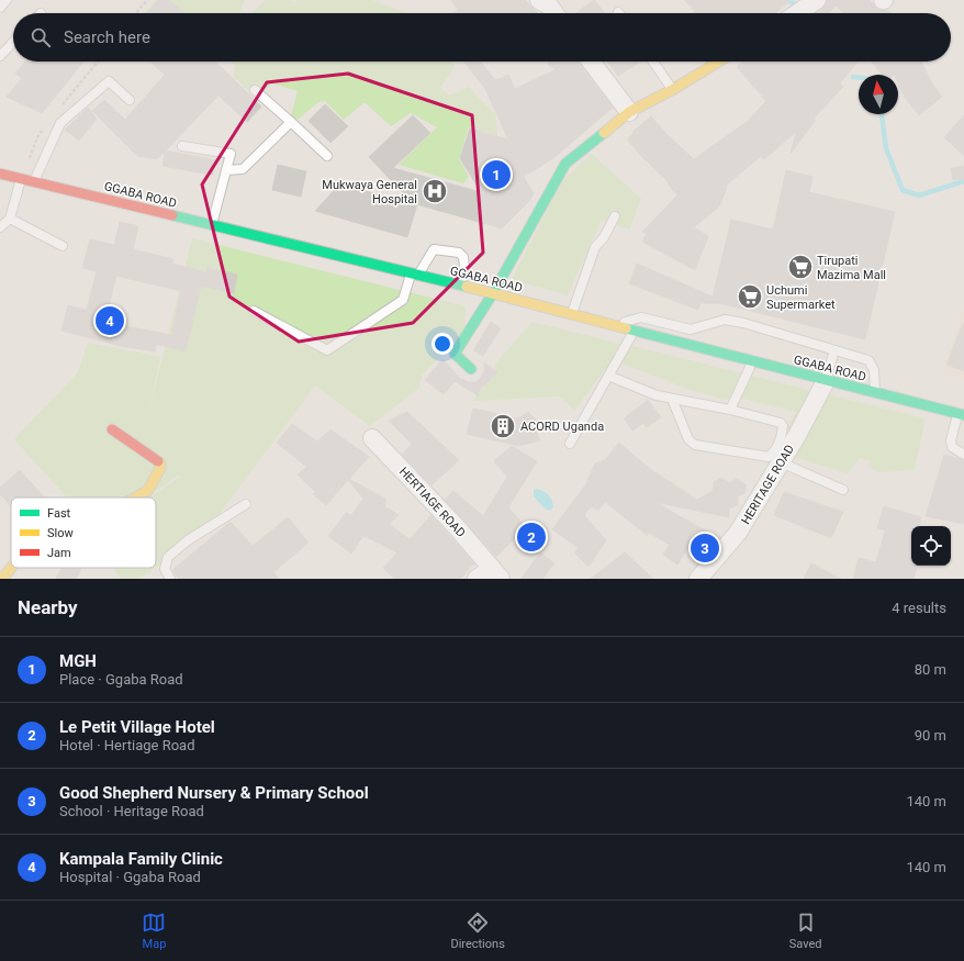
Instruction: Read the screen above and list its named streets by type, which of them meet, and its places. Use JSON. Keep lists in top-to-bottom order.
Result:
{
  "streets": {
    "main road": ["GGABA ROAD"],
    "street": ["HERITAGE ROAD", "HERTIAGE ROAD"]
  },
  "crossings": [
    ["GGABA ROAD", "HERITAGE ROAD"]
  ],
  "places": {
    "hospital": ["Mukwaya General Hospital"],
    "supermarket": ["Tirupati Mazima Mall", "Uchumi Supermarket"],
    "building": ["ACORD Uganda"]
  },
  "legend": ["Fast", "Slow", "Jam"],
  "north": "top",
  "page": {
    "search": "Search here",
    "pins": [
      "1",
      "4",
      "2",
      "3"
    ],
    "heading": ["Nearby", "4 results"],
    "list": [
      {
        "mark": "1",
        "name": "MGH",
        "note": "Place · Ggaba Road",
        "value": "80 m"
      },
      {
        "mark": "2",
        "name": "Le Petit Village Hotel",
        "note": "Hotel · Hertiage Road",
        "value": "90 m"
      },
      {
        "mark": "3",
        "name": "Good Shepherd Nursery & Primary School",
        "note": "School · Heritage Road",
        "value": "140 m"
      },
      {
        "mark": "4",
        "name": "Kampala Family Clinic",
        "note": "Hospital · Ggaba Road",
        "value": "140 m"
      }
    ],
    "nav": ["Map", "Directions", "Saved"]
  }
}
